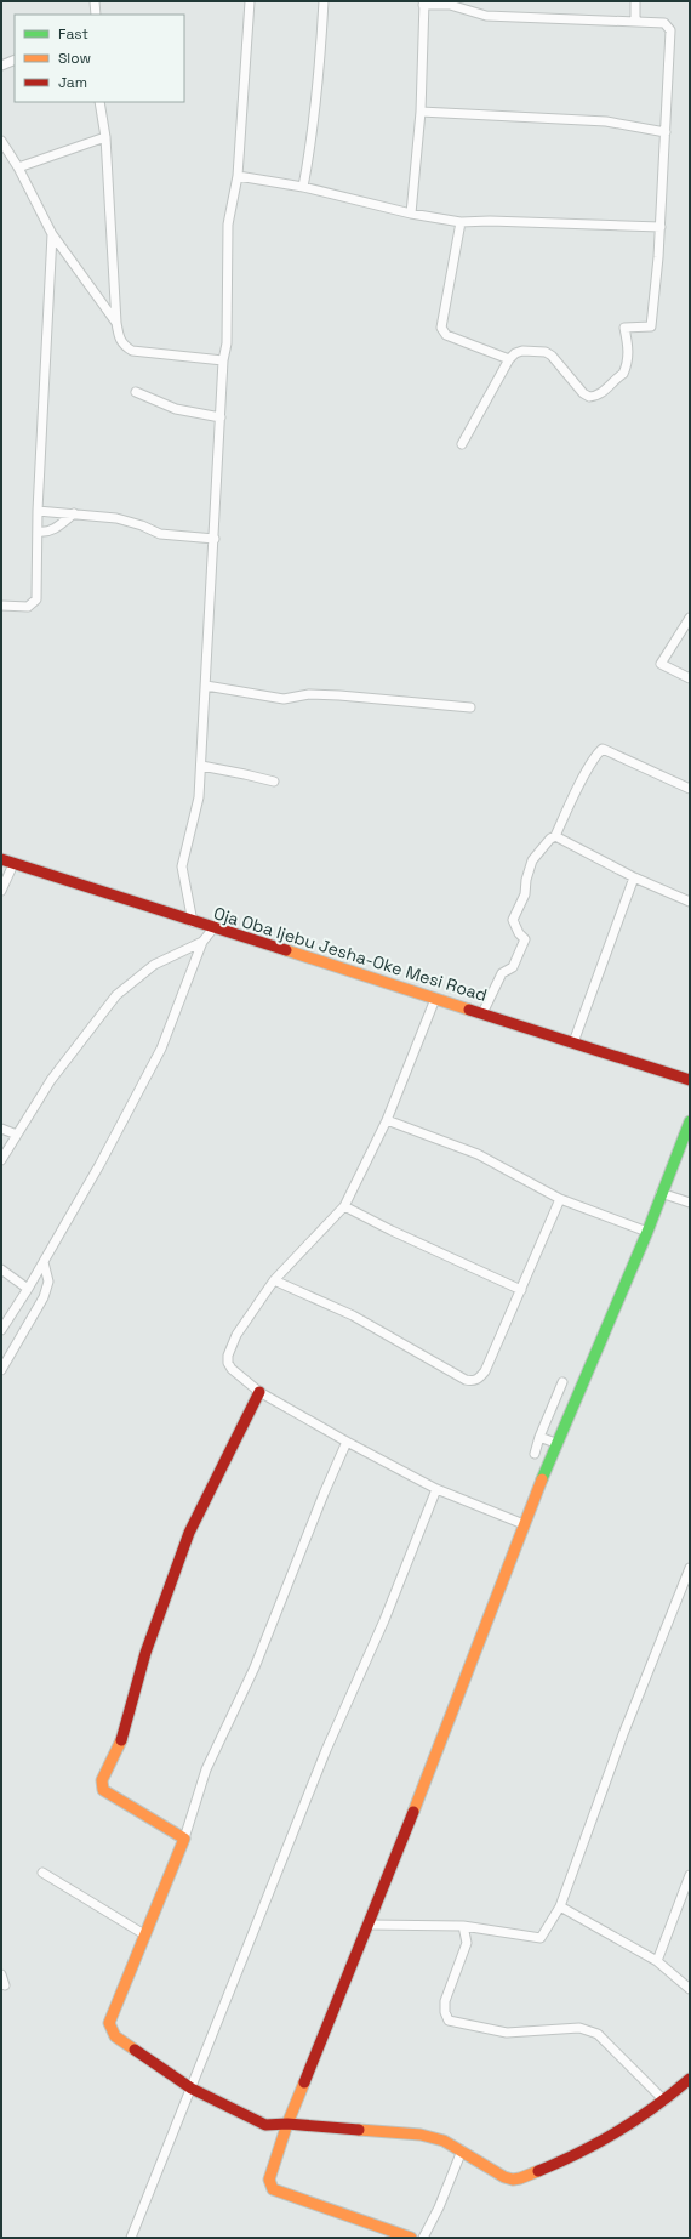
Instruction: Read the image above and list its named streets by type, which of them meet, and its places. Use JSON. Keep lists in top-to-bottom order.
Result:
{
  "streets": {
    "street": ["Oja Oba Ijebu Jesha-Oke Mesi Road"]
  },
  "legend": ["Fast", "Slow", "Jam"]
}
